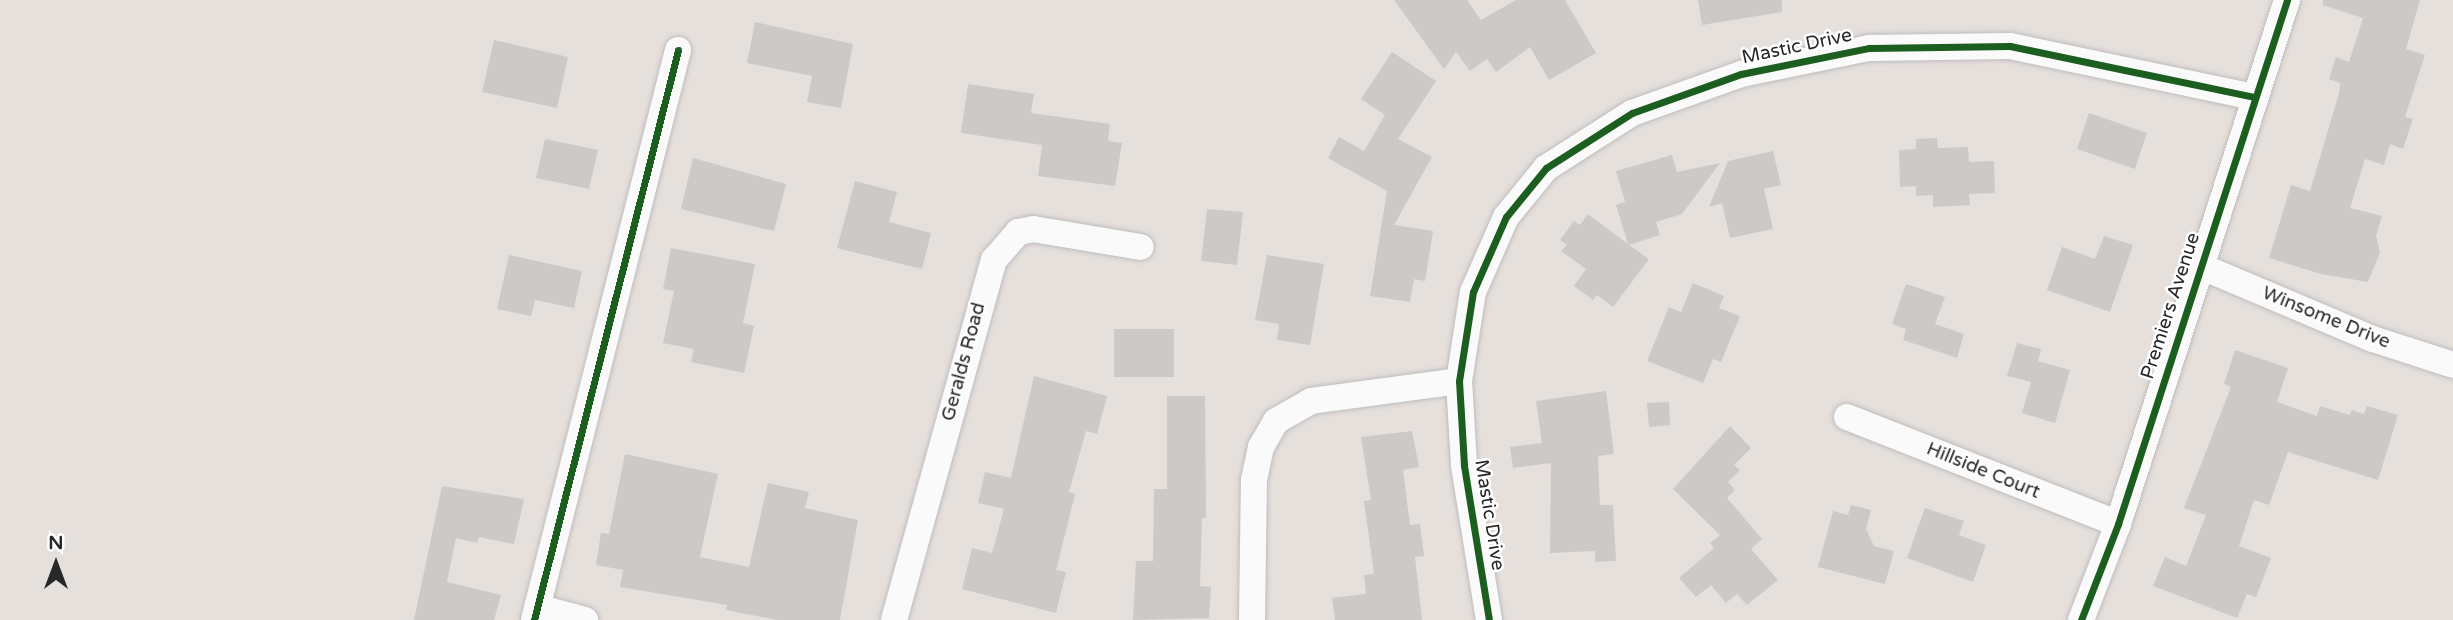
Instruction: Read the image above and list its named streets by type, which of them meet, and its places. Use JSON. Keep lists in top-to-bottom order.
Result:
{
  "streets": {
    "street": [
      "Mastic Drive",
      "Premiers Avenue",
      "Winsome Drive",
      "Geralds Road",
      "Hillside Court"
    ]
  },
  "crossings": [
    ["Mastic Drive", "Premiers Avenue"],
    ["Premiers Avenue", "Winsome Drive"],
    ["Premiers Avenue", "Hillside Court"]
  ],
  "north": "top"
}
